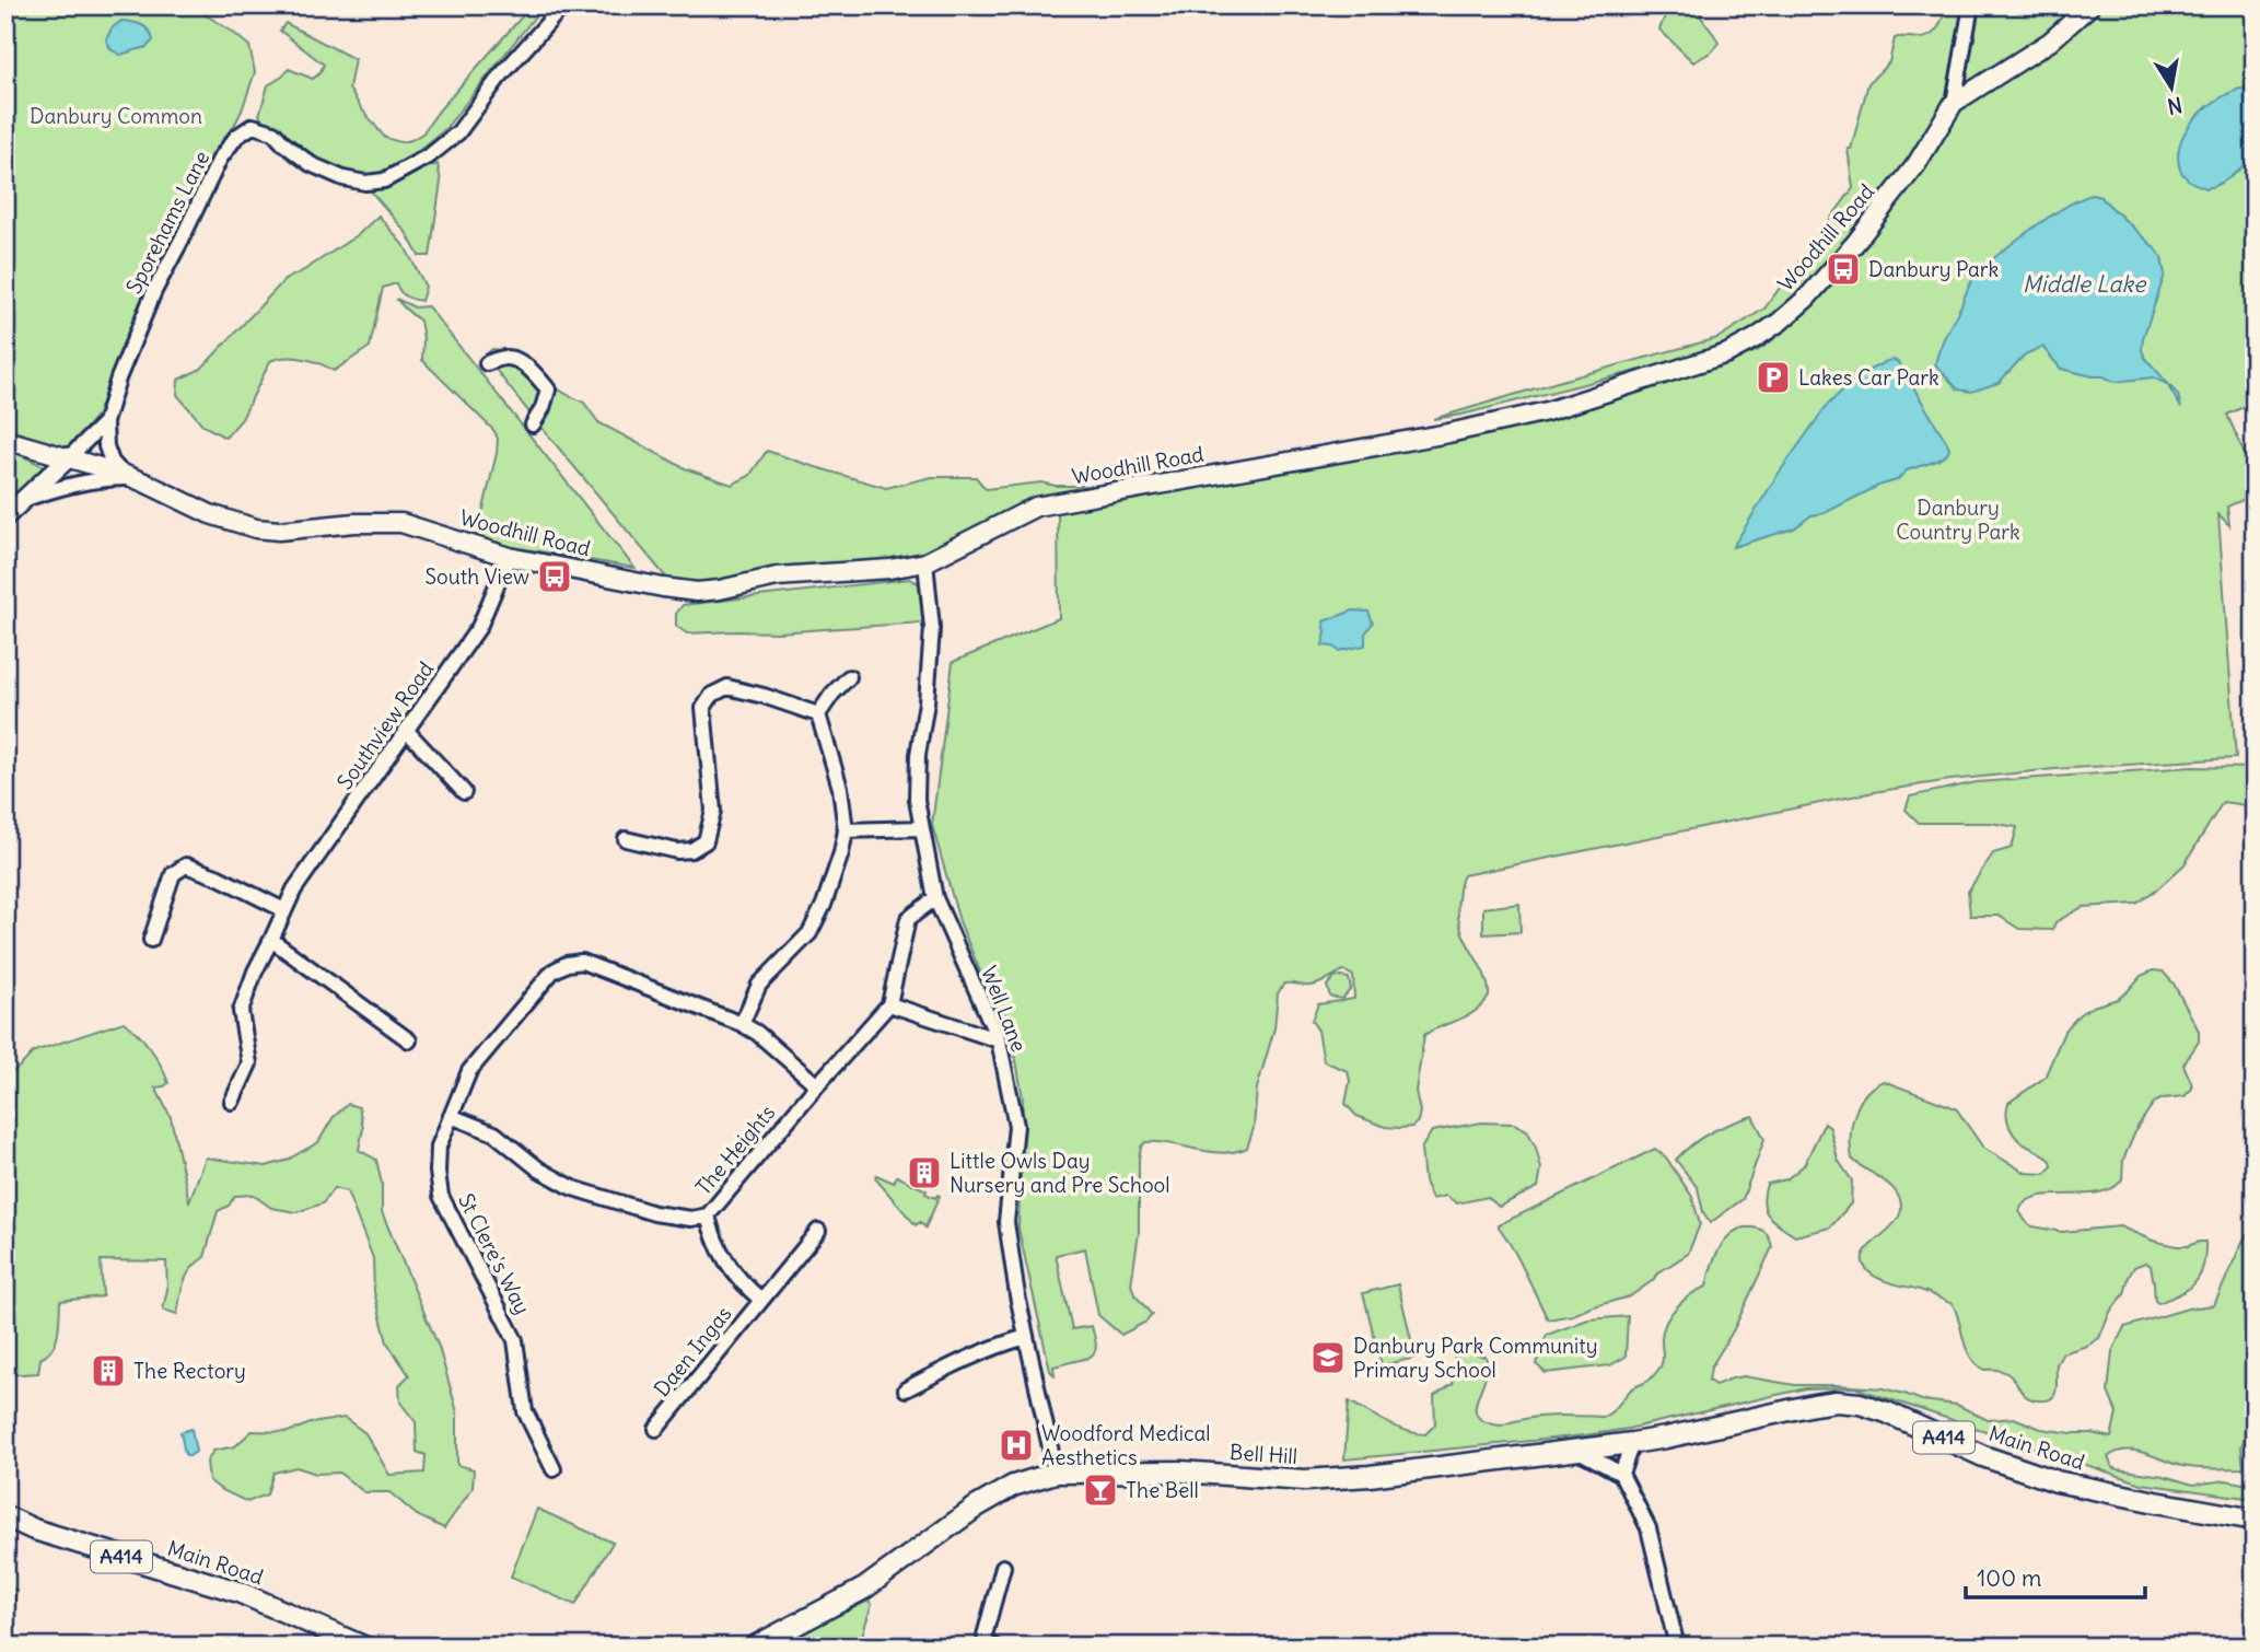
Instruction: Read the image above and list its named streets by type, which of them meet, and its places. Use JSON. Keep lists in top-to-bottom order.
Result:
{
  "streets": {
    "main road": ["A414", "Main Road", "Bell Hill"],
    "street": [
      "Sporehams Lane",
      "Woodhill Road",
      "Southview Road",
      "Well Lane",
      "The Heights",
      "St Clere's Way",
      "Daen Ingas"
    ]
  },
  "crossings": [
    ["Sporehams Lane", "Woodhill Road"],
    ["Woodhill Road", "Southview Road"],
    ["Woodhill Road", "Well Lane"],
    ["Well Lane", "The Heights"],
    ["Well Lane", "Bell Hill"],
    ["The Heights", "St Clere's Way"],
    ["The Heights", "Daen Ingas"],
    ["Main Road", "Bell Hill"]
  ],
  "water": ["Middle Lake"],
  "parks": ["Danbury Common", "Danbury Country Park"],
  "places": {
    "bus stop": ["Danbury Park", "South View"],
    "parking": ["Lakes Car Park"],
    "building": ["Little Owls Day Nursery and Pre School", "The Rectory"],
    "school or university": ["Danbury Park Community Primary School"],
    "hospital": ["Woodford Medical Aesthetics"],
    "bar": ["The Bell"]
  },
  "scale_bar": "100 m",
  "north": "bottom"
}
